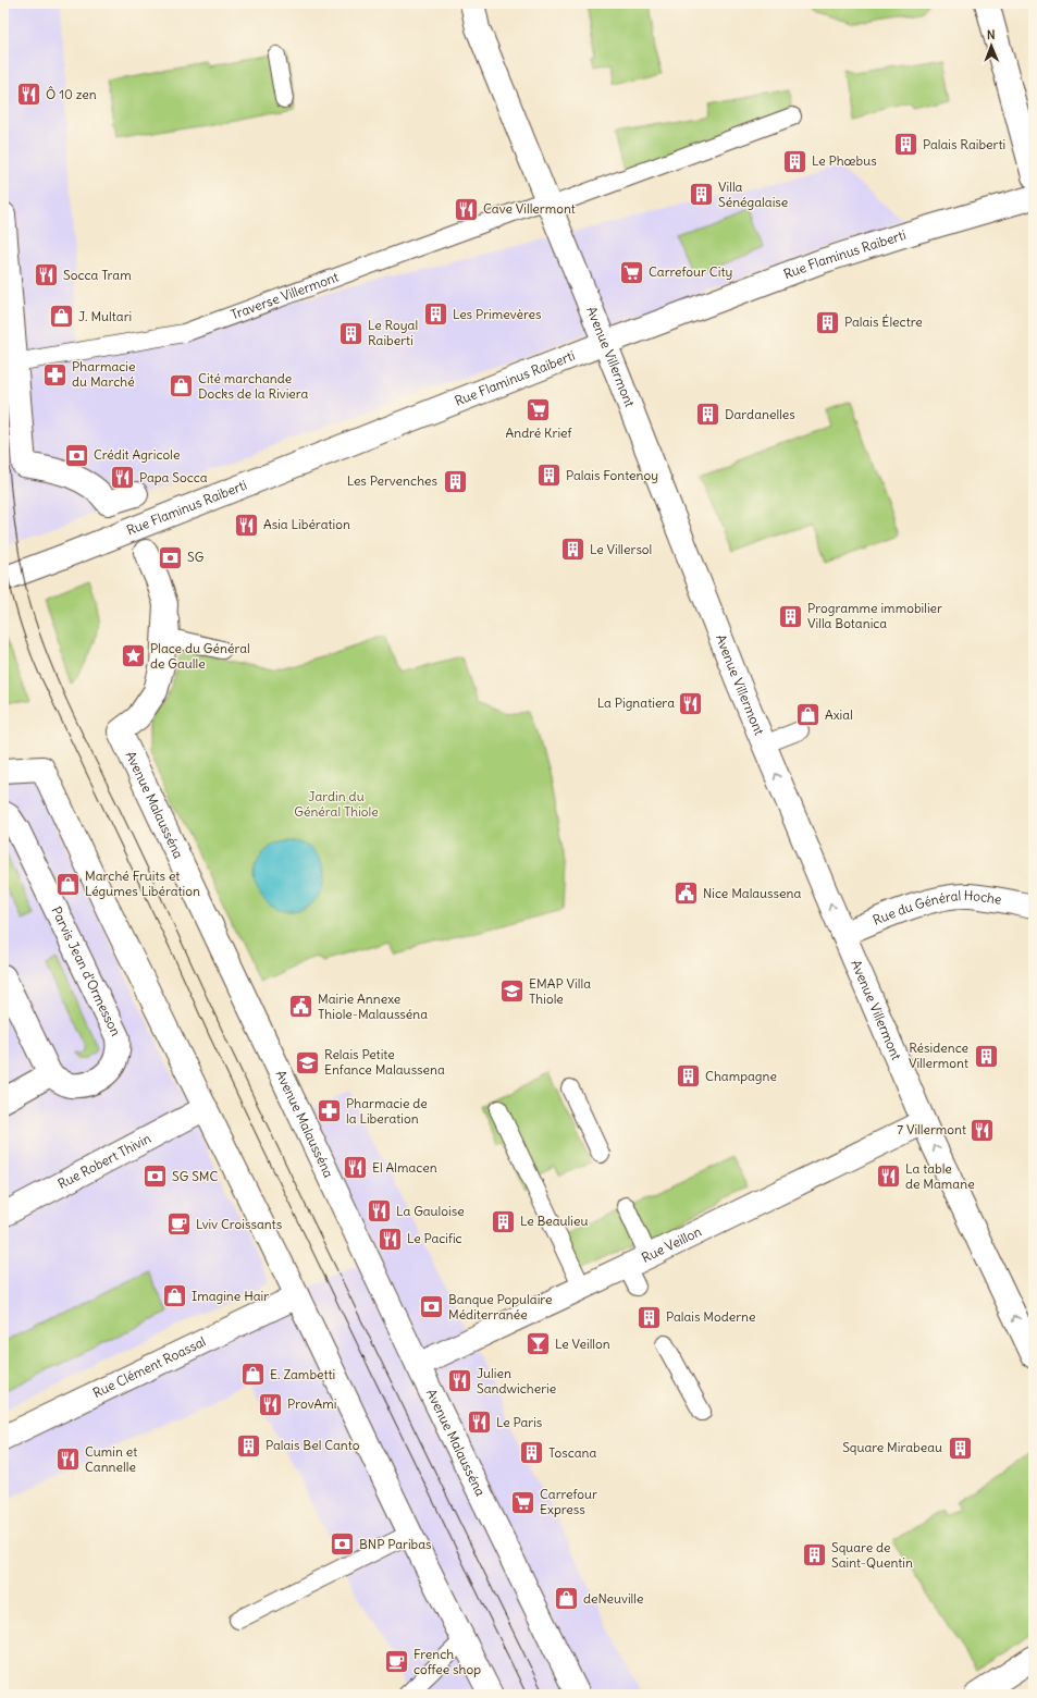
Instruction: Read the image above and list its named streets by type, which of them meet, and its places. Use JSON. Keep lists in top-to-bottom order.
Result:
{
  "streets": {
    "street": [
      "Rue Flaminus Raiberti",
      "Avenue Villermont",
      "Avenue Malausséna",
      "Rue du Général Hoche",
      "Parvis Jean d'Ormesson",
      "Rue Robert Thivin",
      "Rue Veillon",
      "Rue Clément Roassal"
    ],
    "lane": ["Traverse Villermont"]
  },
  "crossings": [
    ["Rue Flaminus Raiberti", "Avenue Villermont"],
    ["Traverse Villermont", "Avenue Villermont"],
    ["Avenue Villermont", "Rue du Général Hoche"],
    ["Avenue Villermont", "Rue Veillon"],
    ["Avenue Malausséna", "Rue Veillon"]
  ],
  "parks": ["Jardin du Général Thiole"],
  "places": {
    "restaurant": [
      "Ô 10 zen",
      "Cave Villermont",
      "Socca Tram",
      "Papa Socca",
      "Asia Libération",
      "La Pignatiera",
      "7 Villermont",
      "El Almacen",
      "La table de Mamane",
      "La Gauloise",
      "Le Pacific",
      "Julien Sandwicherie",
      "ProvAmi",
      "Le Paris",
      "Cumin et Cannelle"
    ],
    "building": [
      "Palais Raiberti",
      "Le Phœbus",
      "Villa Sénégalaise",
      "Les Primevères",
      "Palais Électre",
      "Le Royal Raiberti",
      "Dardanelles",
      "Palais Fontenoy",
      "Les Pervenches",
      "Le Villersol",
      "Programme immobilier Villa Botanica",
      "Résidence Villermont",
      "Champagne",
      "Le Beaulieu",
      "Palais Moderne",
      "Palais Bel Canto",
      "Square Mirabeau",
      "Toscana",
      "Square de Saint-Quentin"
    ],
    "supermarket": ["Carrefour City", "André Krief", "Carrefour Express"],
    "shop": [
      "J. Multari",
      "Cité marchande Docks de la Riviera",
      "Axial",
      "Marché Fruits et Légumes Libération",
      "Imagine Hair",
      "E. Zambetti",
      "deNeuville"
    ],
    "pharmacy": ["Pharmacie du Marché", "Pharmacie de la Liberation"],
    "bank": [
      "Crédit Agricole",
      "SG",
      "SG SMC",
      "Banque Populaire Méditerranée",
      "BNP Paribas"
    ],
    "place": ["Place du Général de Gaulle"],
    "public building": ["Nice Malaussena", "Mairie Annexe Thiole-Malausséna"],
    "school or university": ["EMAP Villa Thiole", "Relais Petite Enfance Malaussena"],
    "cafe": ["Lviv Croissants", "French coffee shop"],
    "bar": ["Le Veillon"]
  },
  "north": "top"
}
